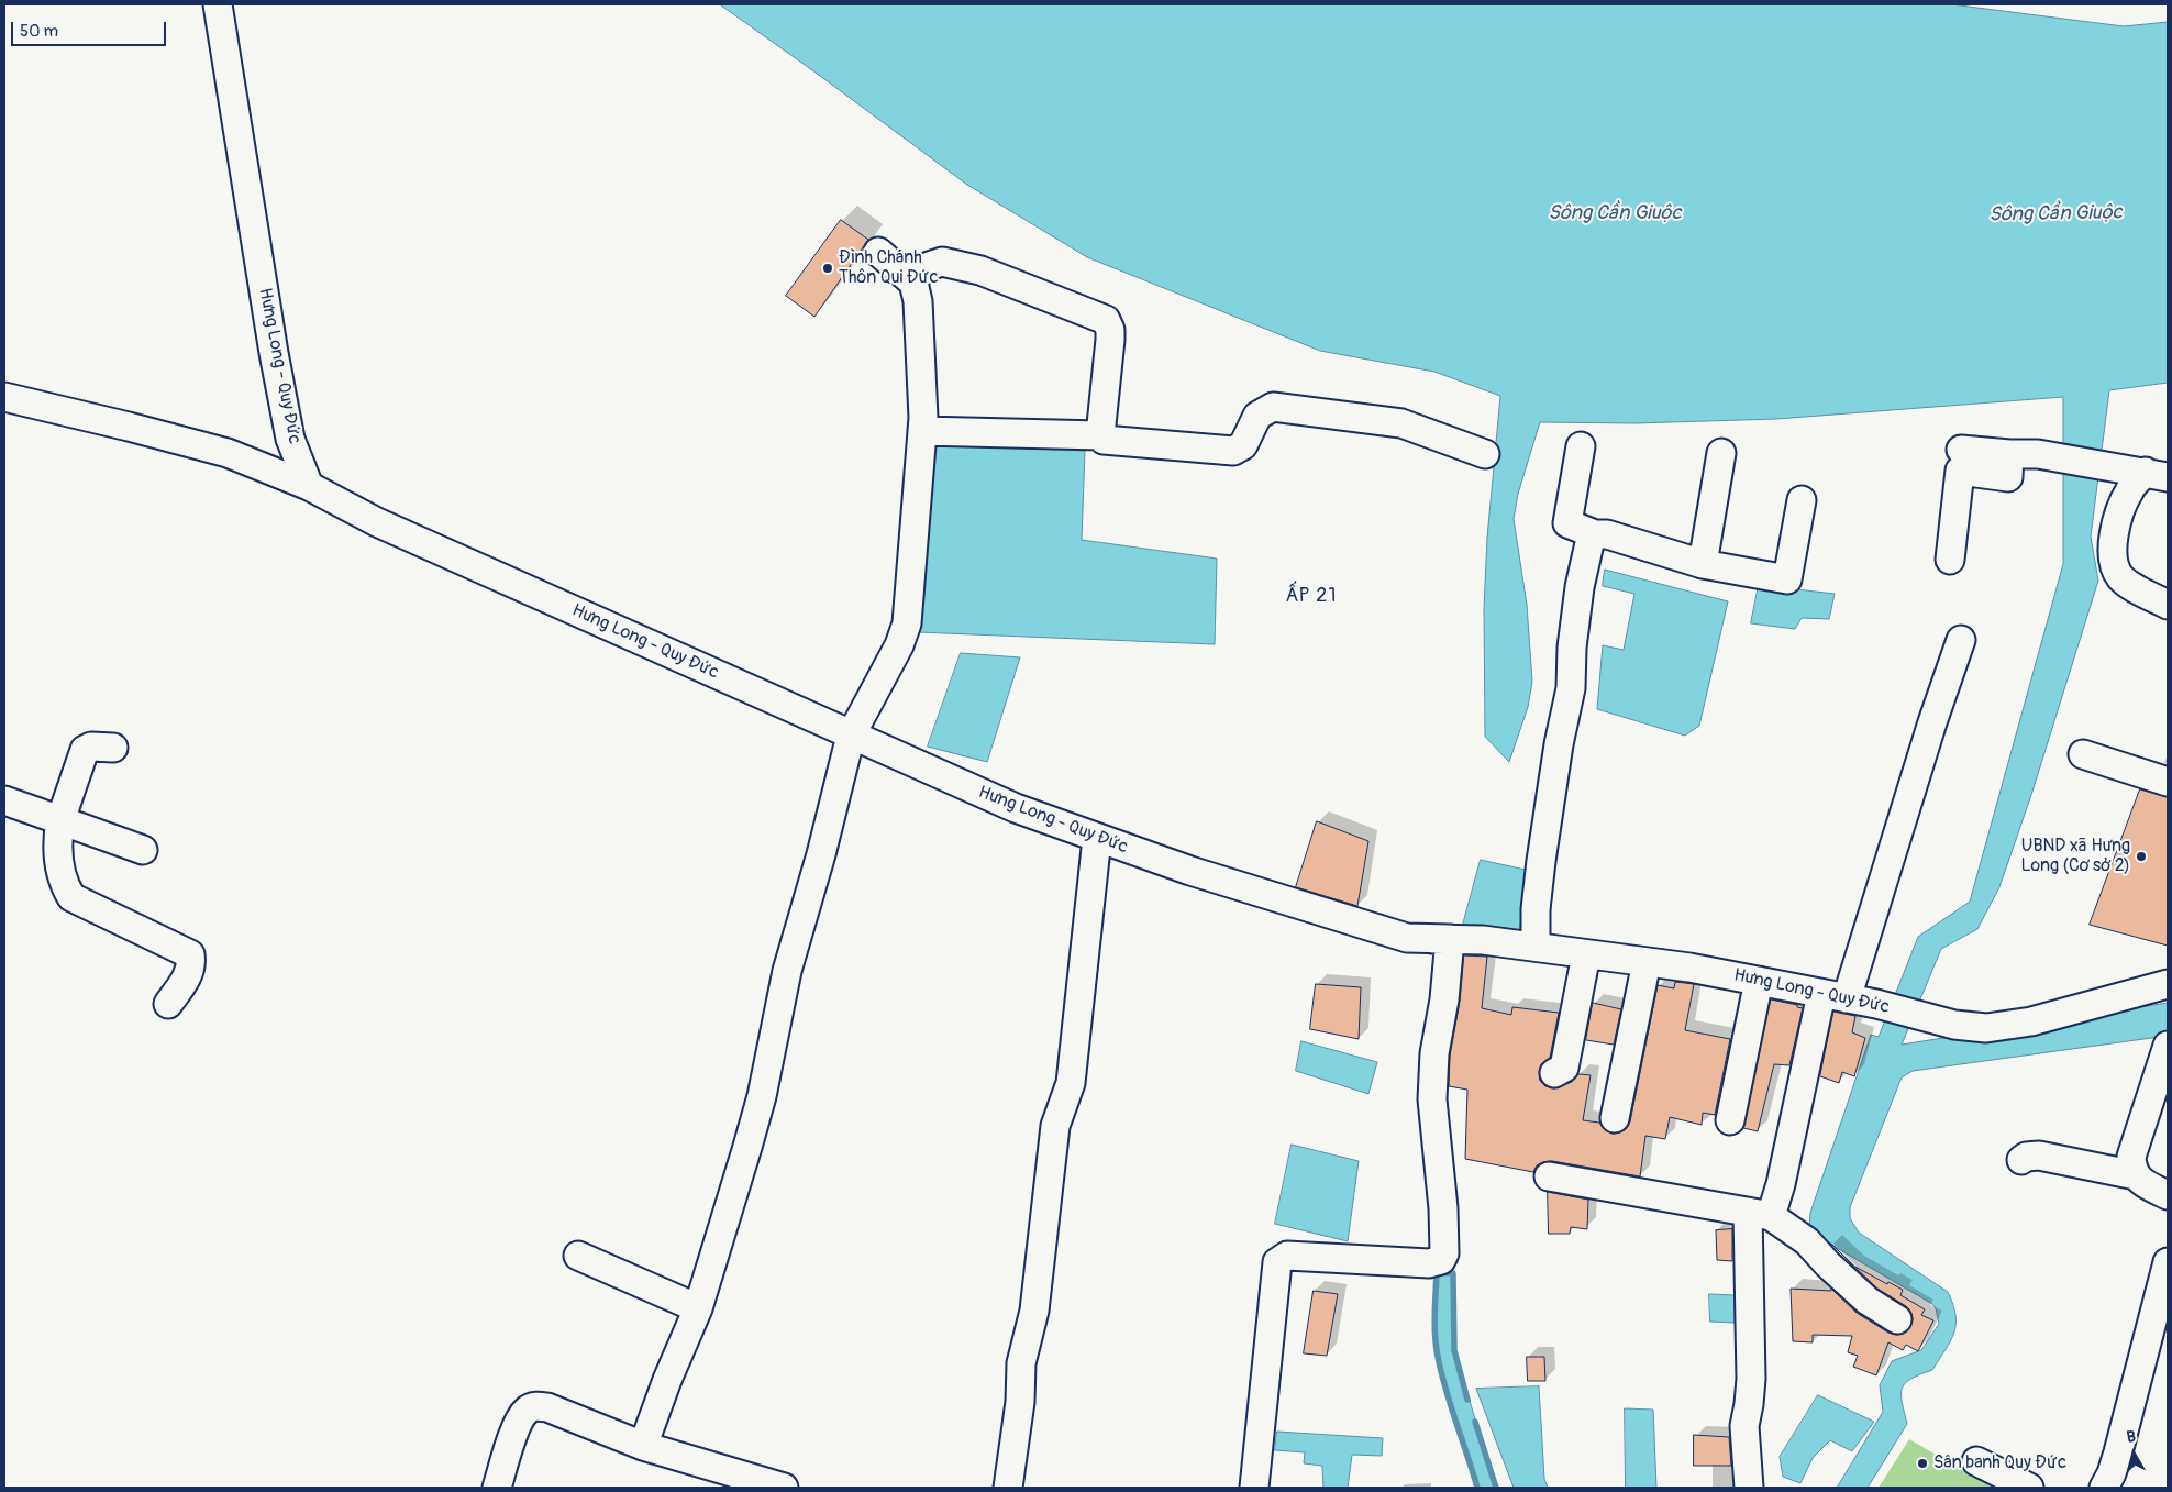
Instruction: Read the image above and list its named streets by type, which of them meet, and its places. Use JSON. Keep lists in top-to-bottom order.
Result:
{
  "streets": {
    "street": ["Hưng Long - Quy Đức"]
  },
  "districts": ["ẤP 21"],
  "water": ["Sông Cần Giuộc"],
  "places": ["Đình Chánh Thôn Qui Đức", "UBND xã Hưng Long (Cơ sở 2)", "Sân banh Quy Đức"],
  "scale_bar": "50 m",
  "north": "top"
}
